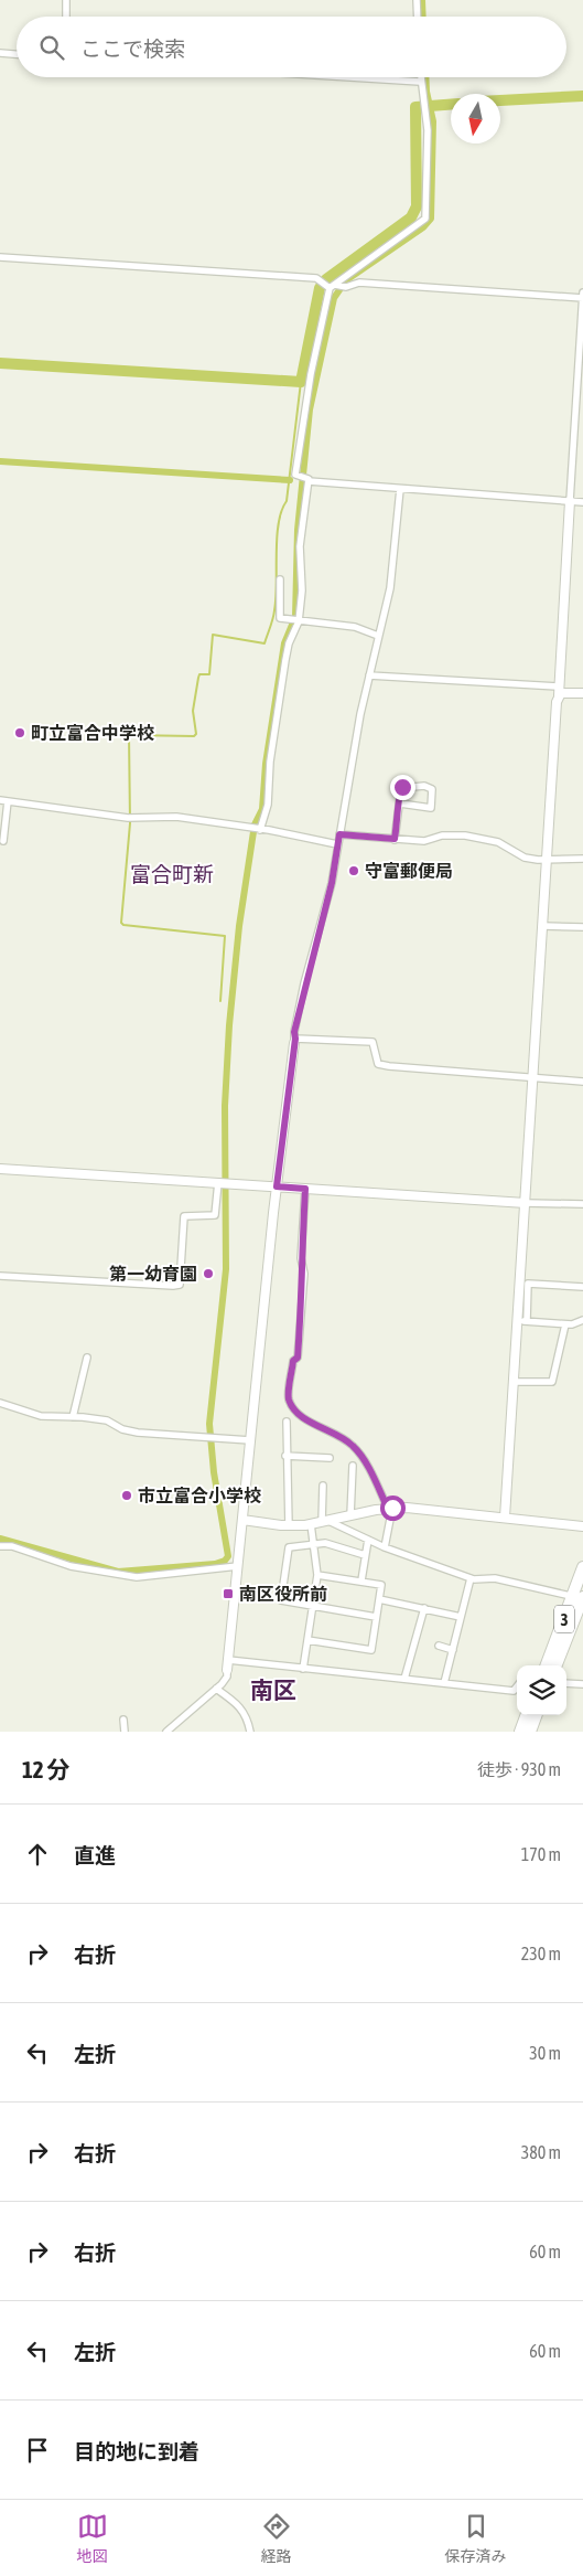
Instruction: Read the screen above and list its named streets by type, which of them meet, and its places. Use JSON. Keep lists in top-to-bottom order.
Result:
{
  "streets": {
    "highway": ["3"]
  },
  "districts": ["富合町新", "南区"],
  "places": {
    "other": [
      "町立富合中学校",
      "守富郵便局",
      "第一幼育園",
      "市立富合小学校"
    ],
    "transit": ["南区役所前"]
  },
  "north": "bottom",
  "page": {
    "search": "ここで検索",
    "heading": ["12 分", "徒歩 · 930 m"],
    "list": [
      ["直進", "170 m"],
      ["右折", "230 m"],
      ["左折", "30 m"],
      ["右折", "380 m"],
      ["右折", "60 m"],
      ["左折", "60 m"],
      "目的地に到着"
    ],
    "nav": ["地図", "経路", "保存済み"]
  }
}
